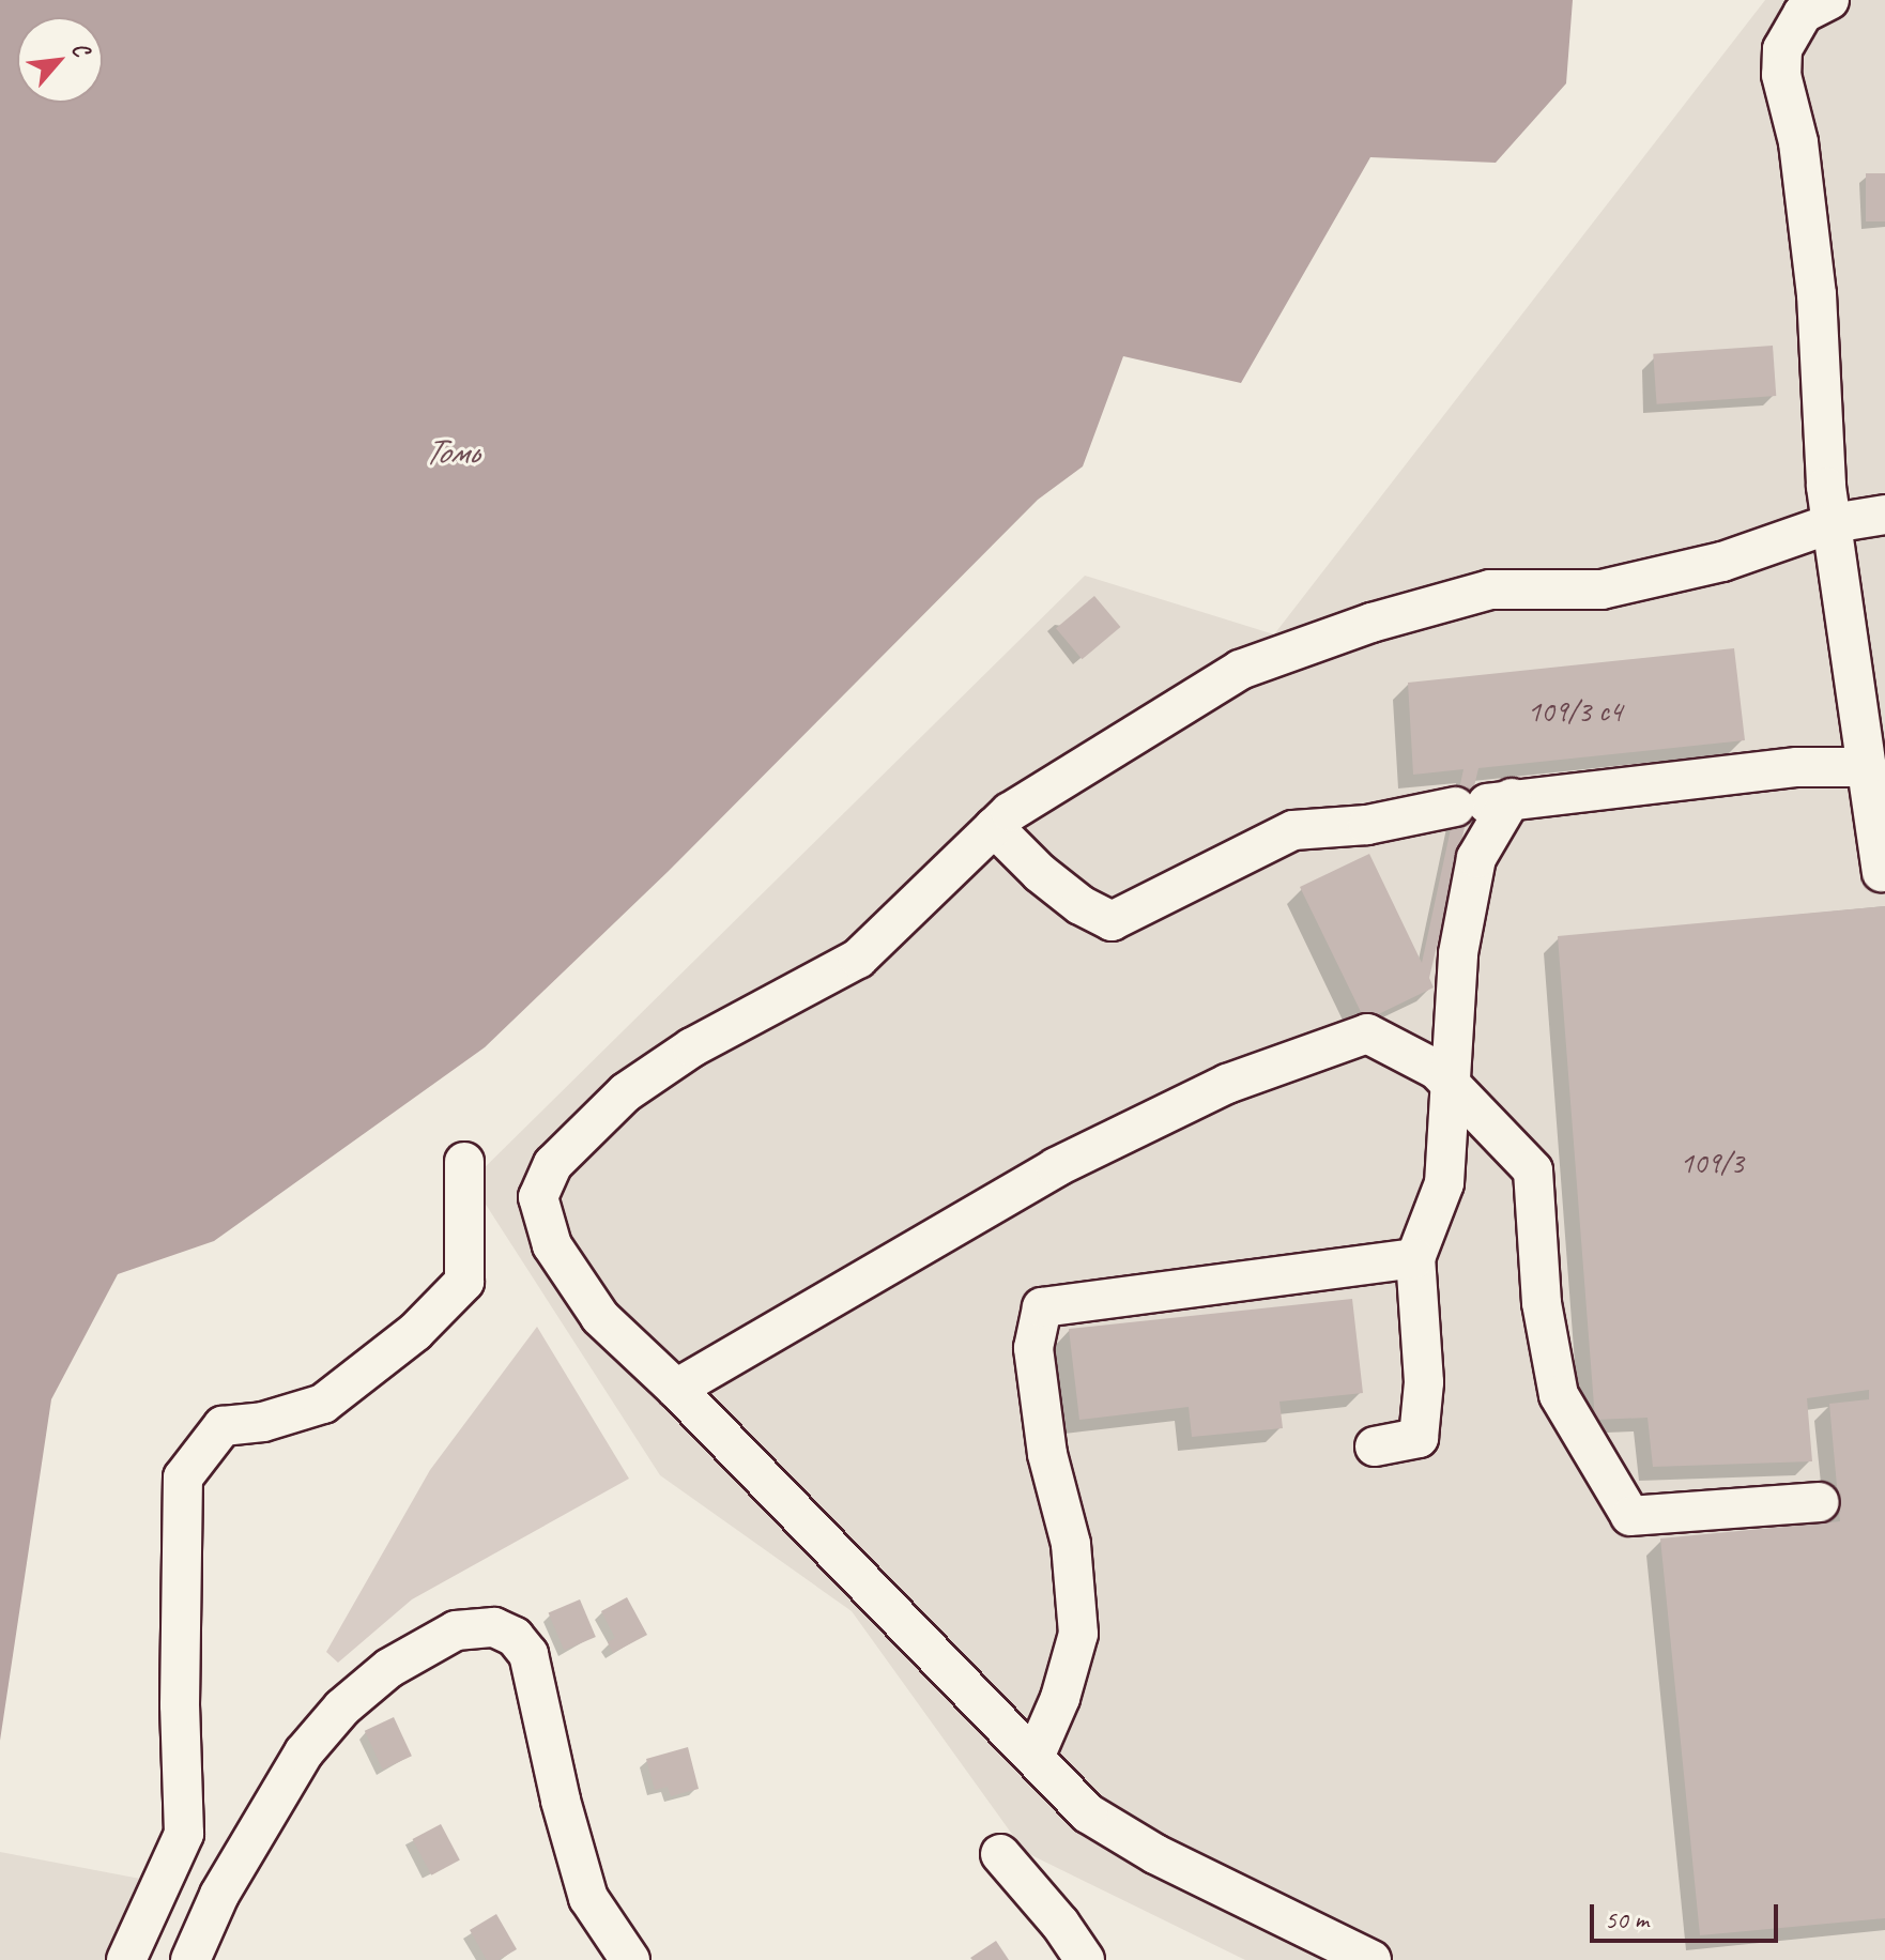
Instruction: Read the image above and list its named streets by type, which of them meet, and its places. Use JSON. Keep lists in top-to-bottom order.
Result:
{
  "water": ["Томь"],
  "house_numbers": ["109/3 с4", "109/3"],
  "scale_bar": "50 m",
  "north": "top right"
}
